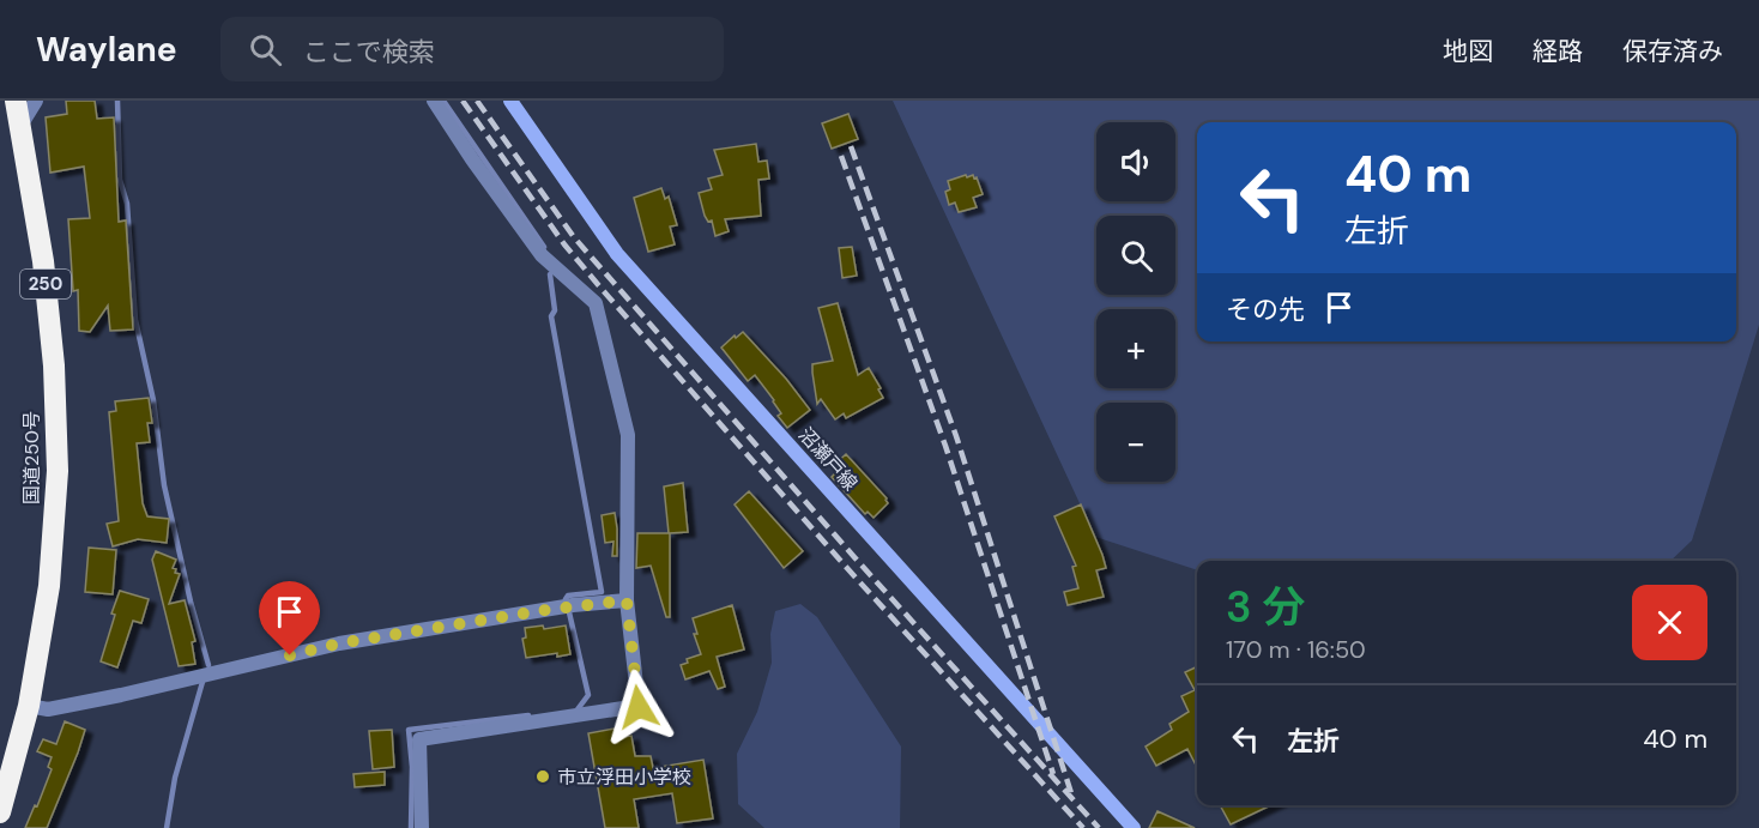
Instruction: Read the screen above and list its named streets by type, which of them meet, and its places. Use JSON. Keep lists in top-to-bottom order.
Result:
{
  "streets": {
    "highway": ["250", "国道250号"],
    "main road": ["沼瀬戸線"]
  },
  "places": ["市立浮田小学校"],
  "page": {
    "header": "Waylane",
    "search": "ここで検索",
    "nav": ["地図", "経路", "保存済み"],
    "map_buttons": ["+", "−"],
    "turn": ["40 m", "左折"],
    "then": "その先",
    "heading": ["3 分", "170 m · 16:50"],
    "list": [
      {
        "name": "左折",
        "value": "40 m"
      }
    ]
  }
}
